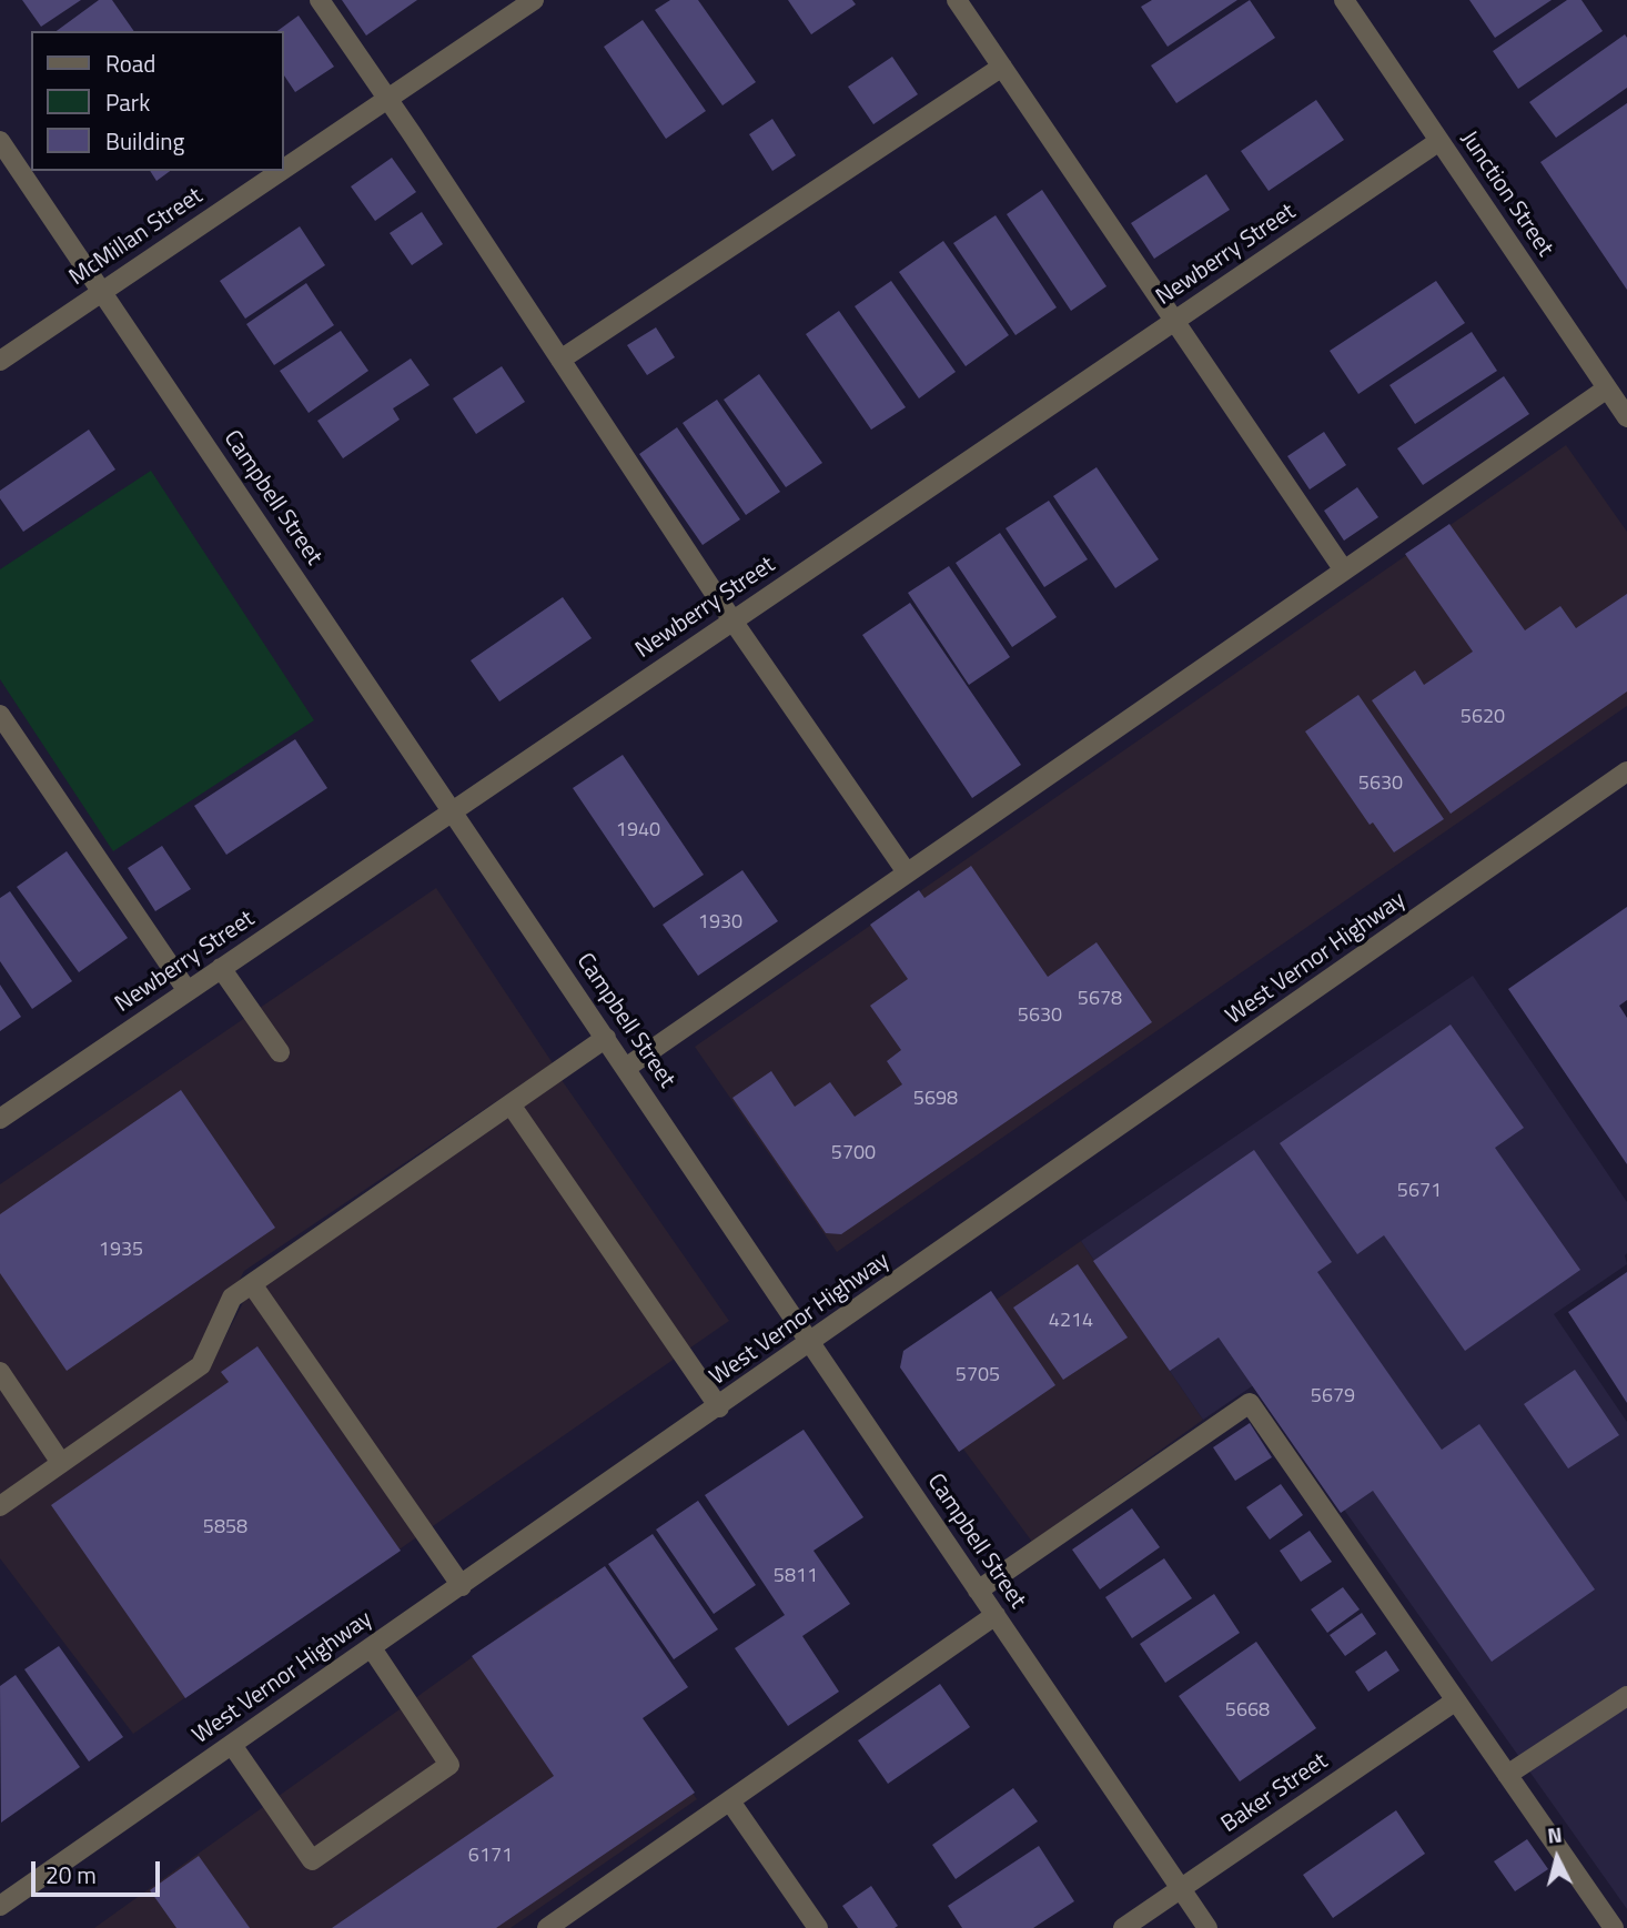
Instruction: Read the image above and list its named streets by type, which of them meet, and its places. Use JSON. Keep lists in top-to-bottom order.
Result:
{
  "streets": {
    "street": [
      "Junction Street",
      "McMillan Street",
      "Newberry Street",
      "Campbell Street",
      "West Vernor Highway",
      "Baker Street"
    ]
  },
  "crossings": [
    ["Junction Street", "Newberry Street"],
    ["McMillan Street", "Campbell Street"],
    ["Newberry Street", "Campbell Street"],
    ["Campbell Street", "West Vernor Highway"],
    ["Campbell Street", "Baker Street"]
  ],
  "house_numbers": [
    "5620",
    "5630",
    "1940",
    "1930",
    "5678",
    "5630",
    "5698",
    "5700",
    "5671",
    "1935",
    "4214",
    "5705",
    "5679",
    "5858",
    "5811",
    "5668",
    "6171"
  ],
  "legend": ["Road", "Park", "Building"],
  "scale_bar": "20 m",
  "north": "top"
}
